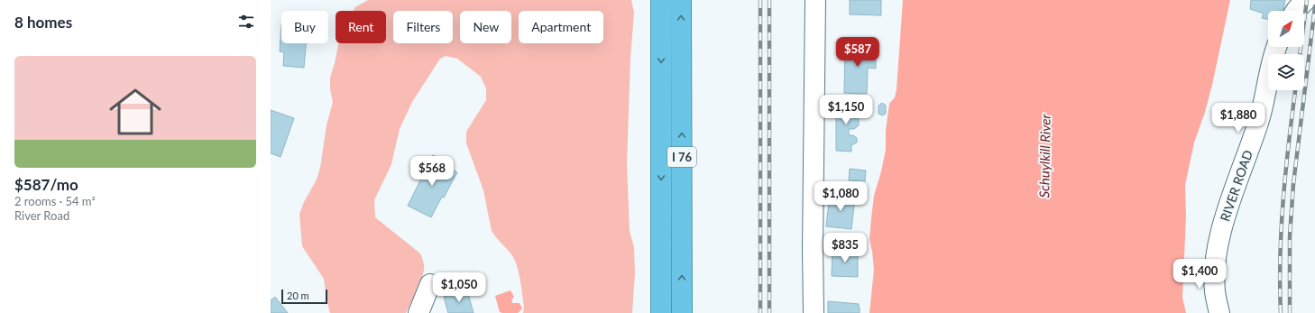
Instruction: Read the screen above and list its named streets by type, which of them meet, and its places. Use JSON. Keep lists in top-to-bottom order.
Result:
{
  "streets": {
    "highway": ["I 76"],
    "street": ["RIVER ROAD"]
  },
  "water": ["Schuylkill River"],
  "scale_bar": "20 m",
  "north": "top right",
  "page": {
    "heading": "8 homes",
    "chip": [
      "Buy",
      "Rent",
      "Filters",
      "New",
      "Apartment"
    ],
    "price": [
      "$587",
      "$1,150",
      "$1,880",
      "$568",
      "$1,080",
      "$835",
      "$1,400",
      "$1,050"
    ],
    "list": [
      {
        "name": "$587/mo",
        "note": "2 rooms · 54 m² · River Road"
      }
    ],
    "scale": "20 m"
  }
}
